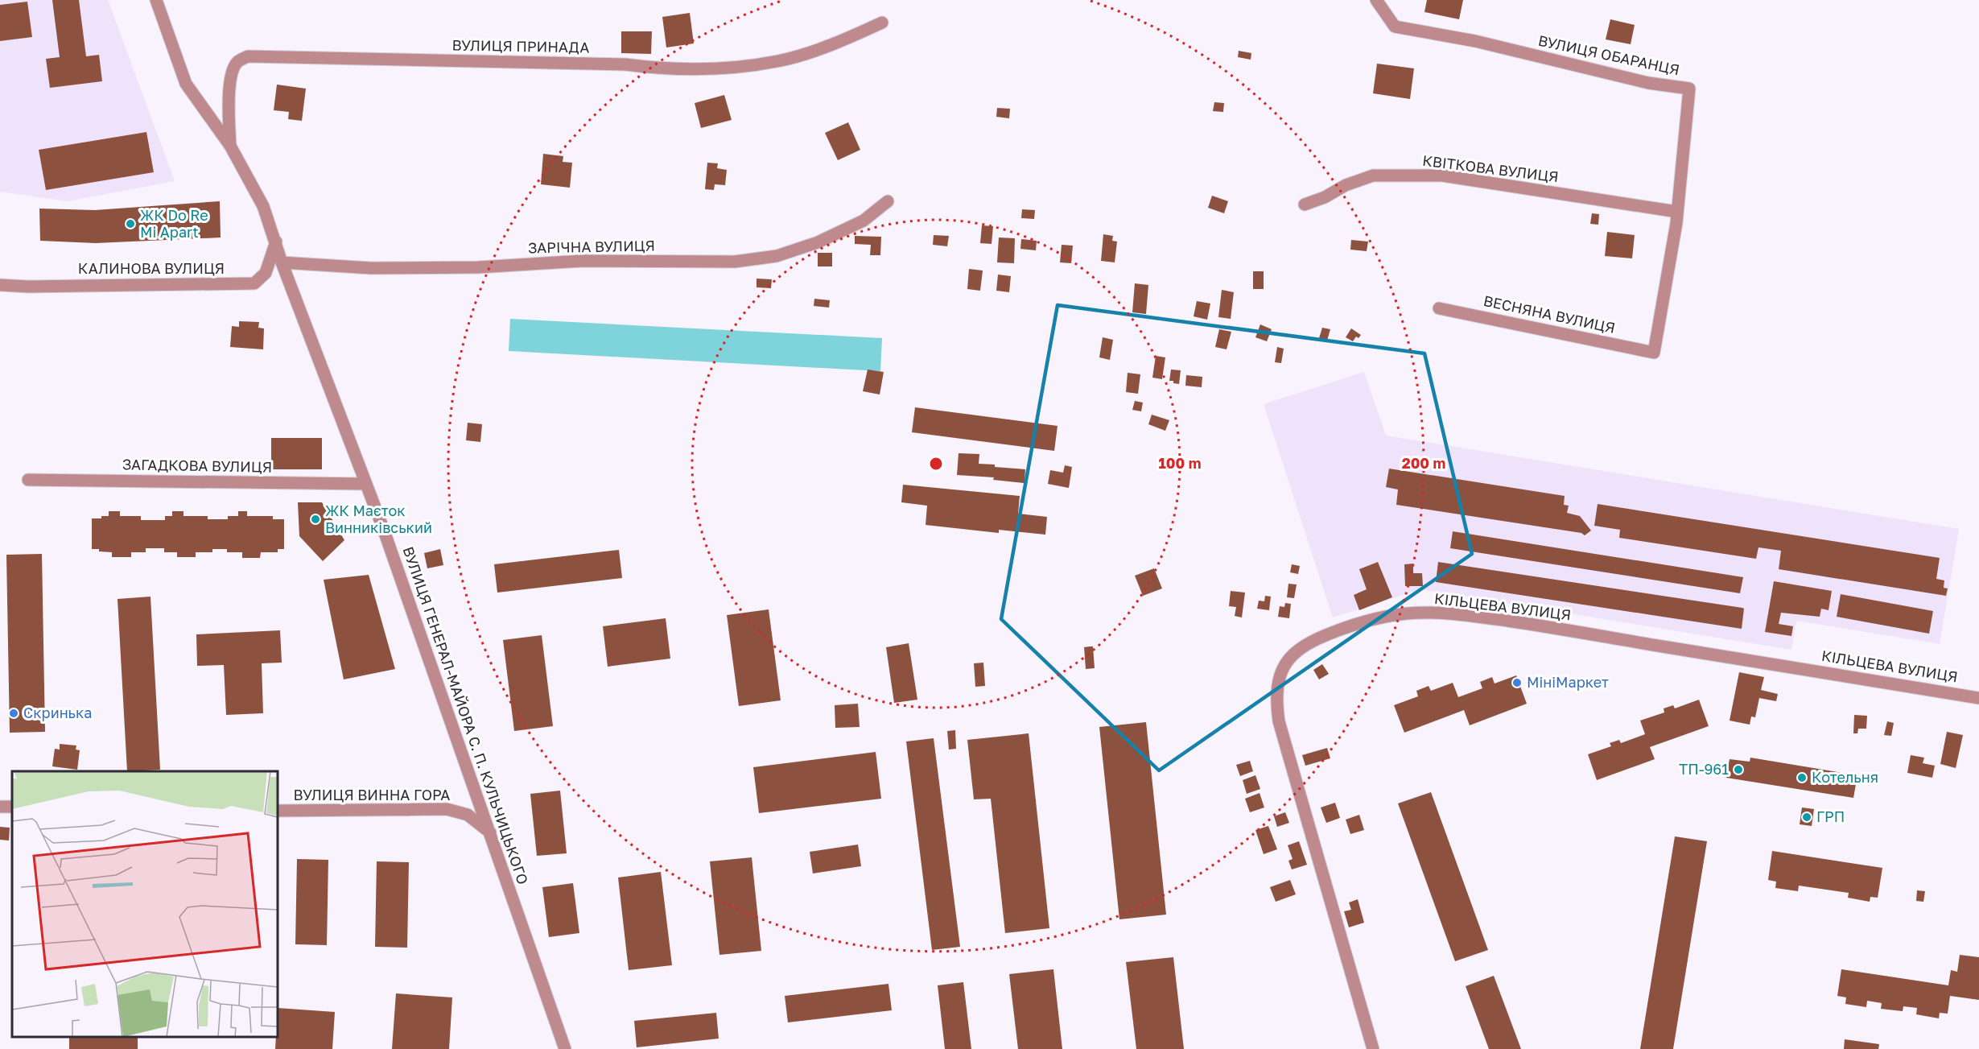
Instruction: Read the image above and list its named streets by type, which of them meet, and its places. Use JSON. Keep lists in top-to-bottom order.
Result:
{
  "streets": {
    "street": [
      "ВУЛИЦЯ ПРИНАДА",
      "ВУЛИЦЯ ОБАРАНЦЯ",
      "КВІТКОВА ВУЛИЦЯ",
      "ЗАРІЧНА ВУЛИЦЯ",
      "КАЛИНОВА ВУЛИЦЯ",
      "ВЕСНЯНА ВУЛИЦЯ",
      "ЗАГАДКОВА ВУЛИЦЯ",
      "КІЛЬЦЕВА ВУЛИЦЯ",
      "ВУЛИЦЯ ГЕНЕРАЛ-МАЙОРА С. П. КУЛЬЧИЦЬКОГО",
      "ВУЛИЦЯ ВИННА ГОРА"
    ]
  },
  "crossings": [
    ["ВУЛИЦЯ ПРИНАДА", "ВУЛИЦЯ ГЕНЕРАЛ-МАЙОРА С. П. КУЛЬЧИЦЬКОГО"],
    ["ВУЛИЦЯ ОБАРАНЦЯ", "КВІТКОВА ВУЛИЦЯ"],
    ["ВУЛИЦЯ ОБАРАНЦЯ", "ВЕСНЯНА ВУЛИЦЯ"],
    ["ЗАРІЧНА ВУЛИЦЯ", "ВУЛИЦЯ ГЕНЕРАЛ-МАЙОРА С. П. КУЛЬЧИЦЬКОГО"],
    ["КАЛИНОВА ВУЛИЦЯ", "ВУЛИЦЯ ГЕНЕРАЛ-МАЙОРА С. П. КУЛЬЧИЦЬКОГО"],
    ["ЗАГАДКОВА ВУЛИЦЯ", "ВУЛИЦЯ ГЕНЕРАЛ-МАЙОРА С. П. КУЛЬЧИЦЬКОГО"],
    ["ВУЛИЦЯ ГЕНЕРАЛ-МАЙОРА С. П. КУЛЬЧИЦЬКОГО", "ВУЛИЦЯ ВИННА ГОРА"]
  ],
  "places": [
    "ЖК Do Re Mi Apart",
    "ЖК Маєток Винниківський",
    "МініМаркет",
    "Скринька",
    "ТП-961",
    "Котельня",
    "ГРП"
  ],
  "rings": ["100 m", "200 m"]
}
